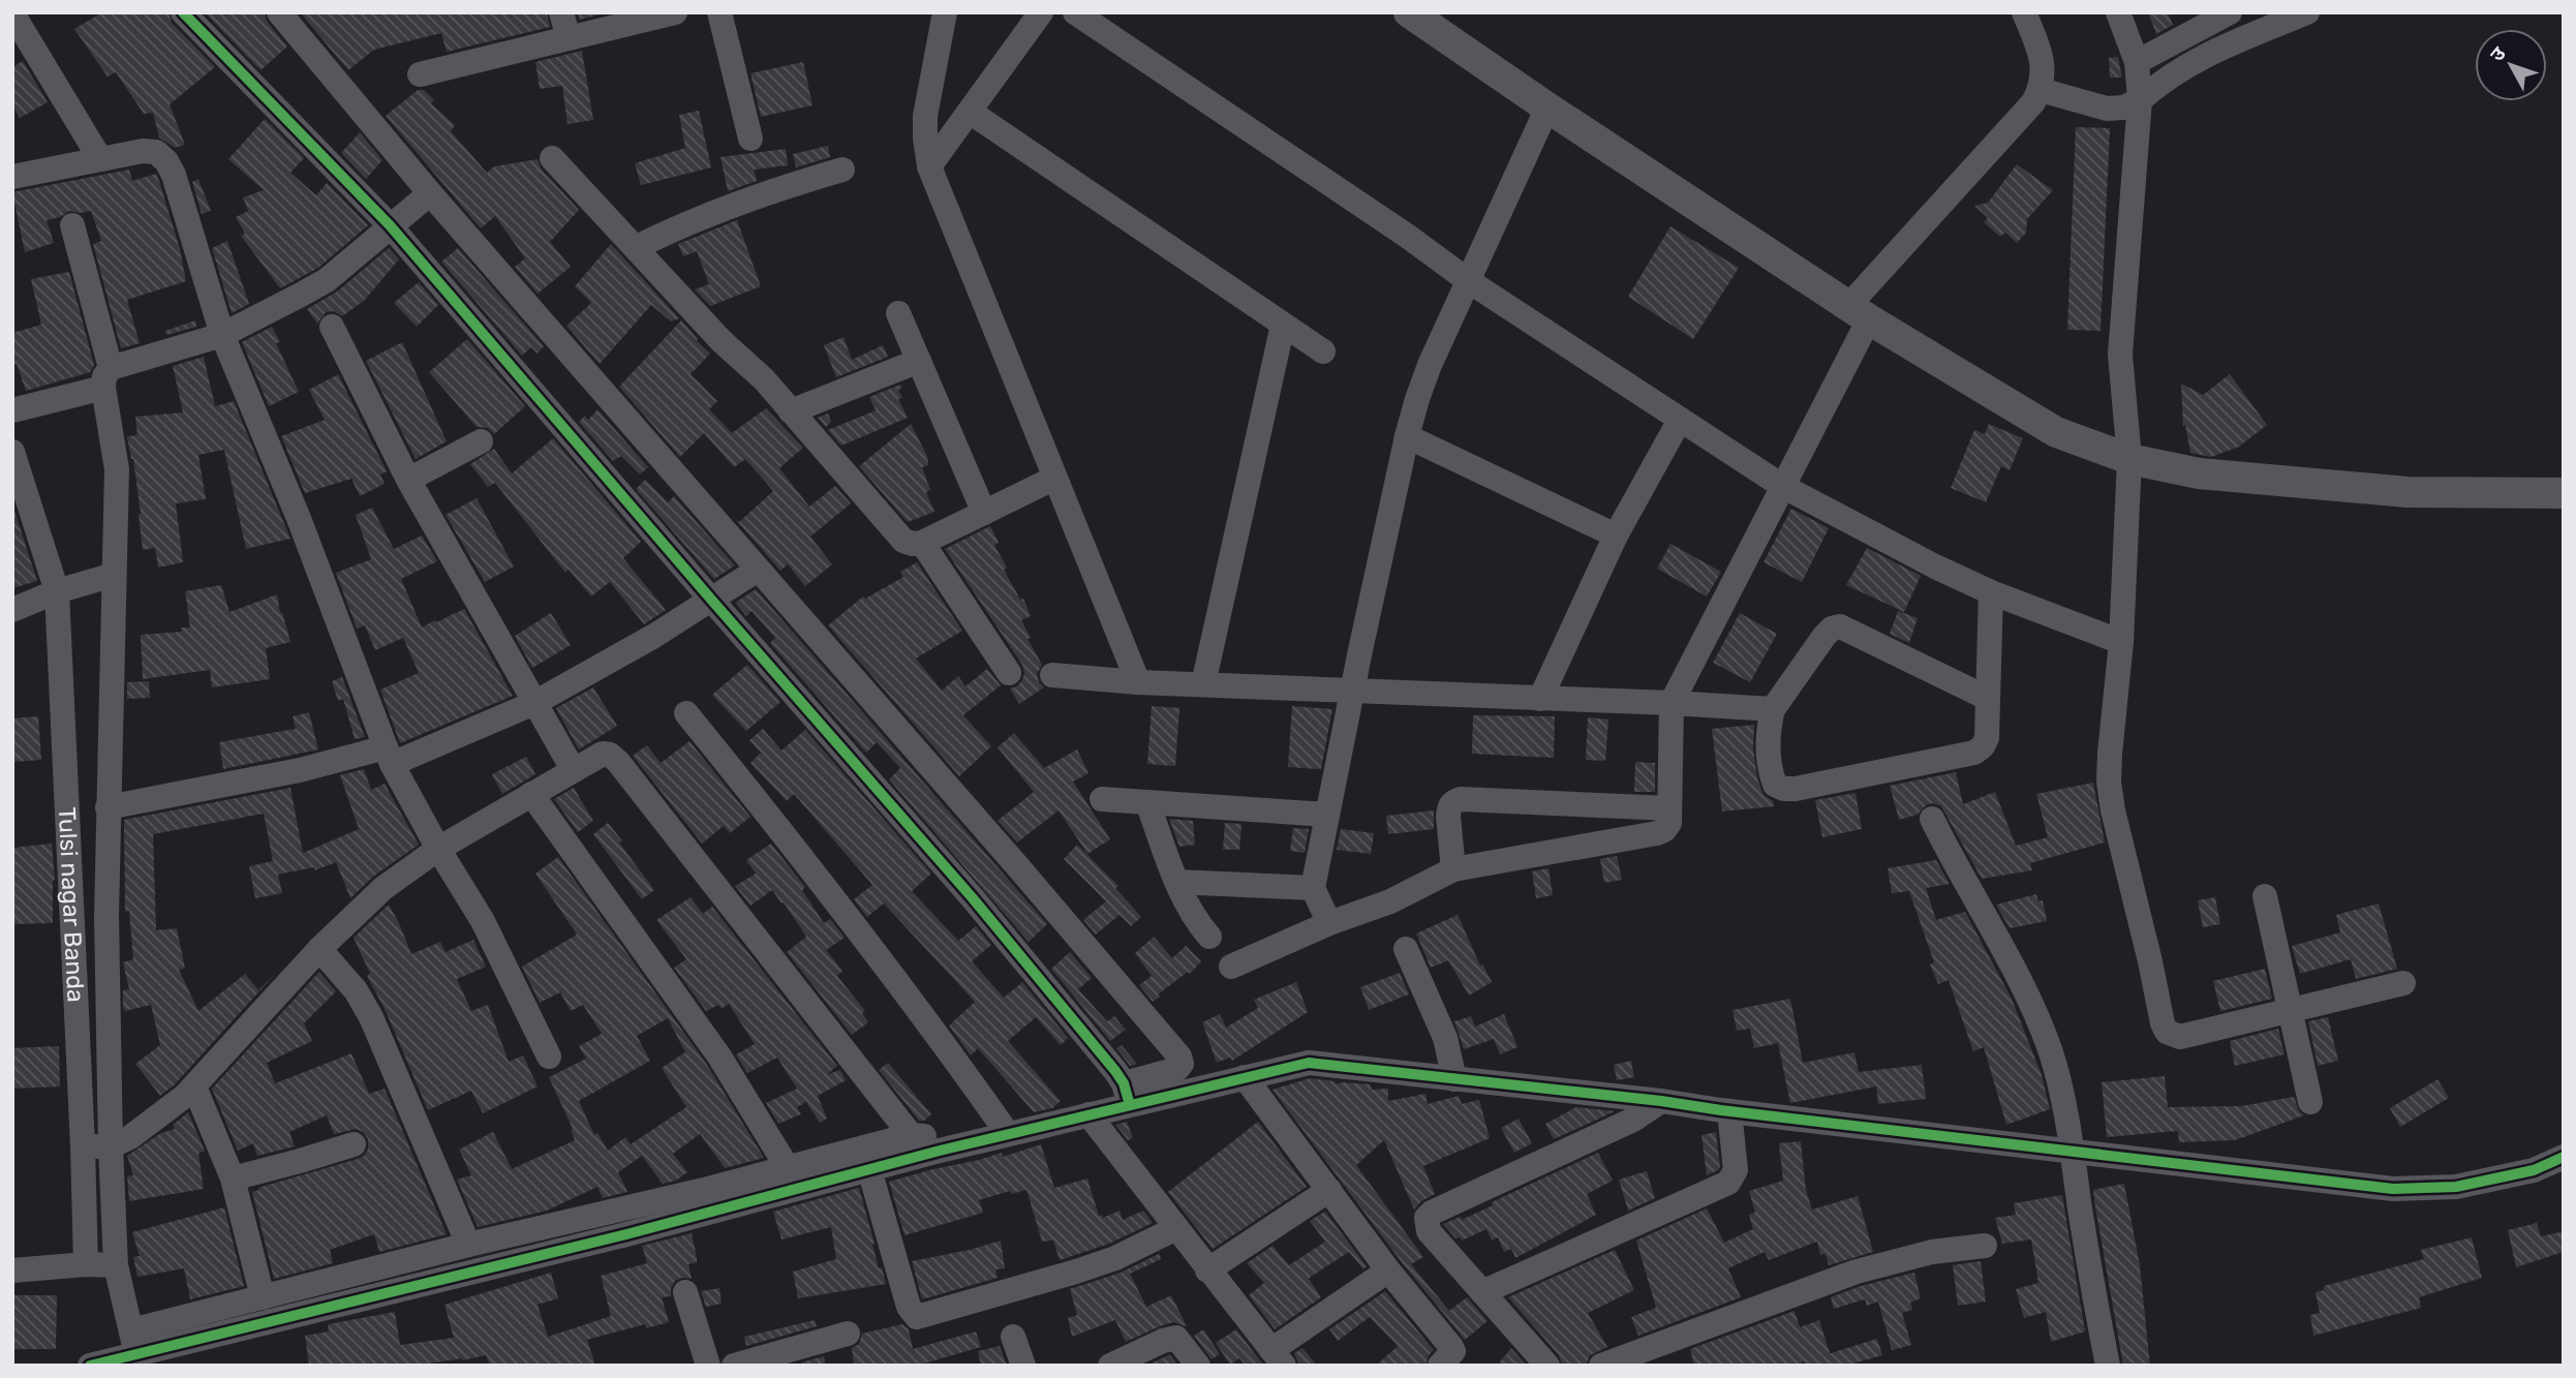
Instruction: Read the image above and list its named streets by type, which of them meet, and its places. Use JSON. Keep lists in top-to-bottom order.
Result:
{
  "streets": {
    "street": ["Tulsi nagar Banda"]
  },
  "north": "top left"
}
